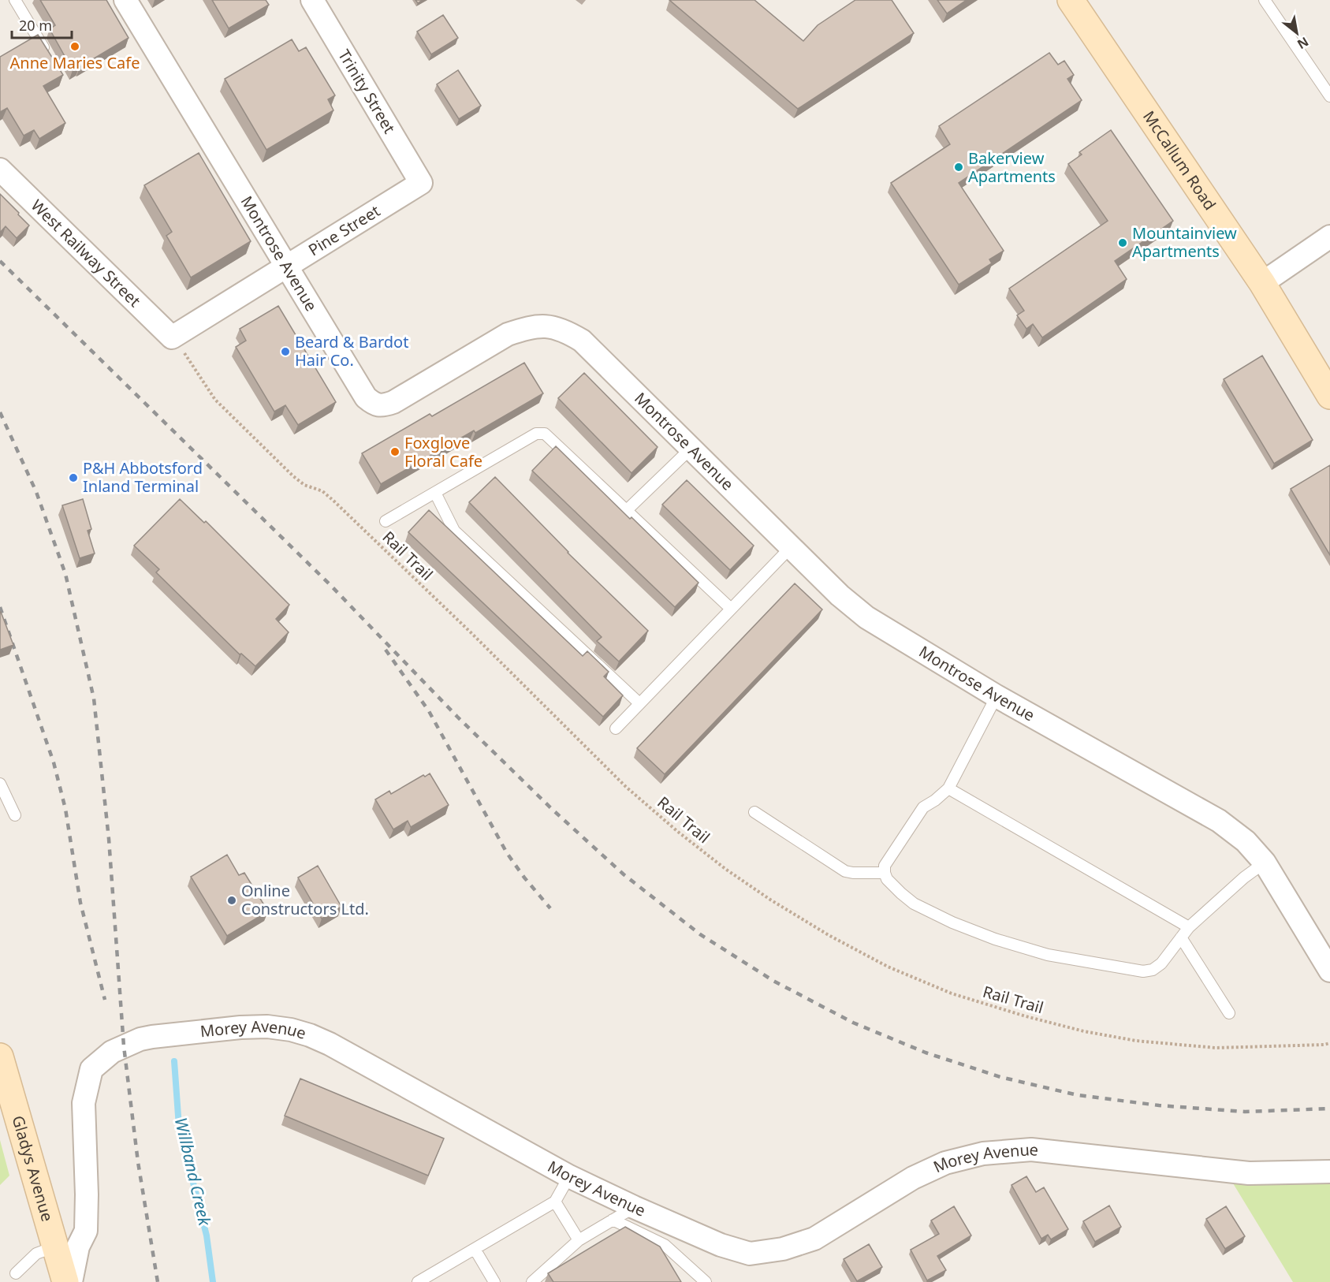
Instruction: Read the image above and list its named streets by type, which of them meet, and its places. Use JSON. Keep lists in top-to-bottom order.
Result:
{
  "streets": {
    "street": [
      "Trinity Street",
      "McCallum Road",
      "Pine Street",
      "West Railway Street",
      "Montrose Avenue",
      "Morey Avenue",
      "Gladys Avenue"
    ],
    "path": ["Rail Trail"]
  },
  "crossings": [
    ["Trinity Street", "Pine Street"],
    ["Pine Street", "West Railway Street"],
    ["Pine Street", "Montrose Avenue"],
    ["Pine Street", "Rail Trail"],
    ["West Railway Street", "Rail Trail"]
  ],
  "water": ["Willband Creek"],
  "places": [
    "Anne Maries Cafe",
    "Bakerview Apartments",
    "Mountainview Apartments",
    "Beard & Bardot Hair Co.",
    "Foxglove Floral Cafe",
    "P&H Abbotsford Inland Terminal",
    "Online Constructors Ltd."
  ],
  "scale_bar": "20 m",
  "north": "bottom right"
}
